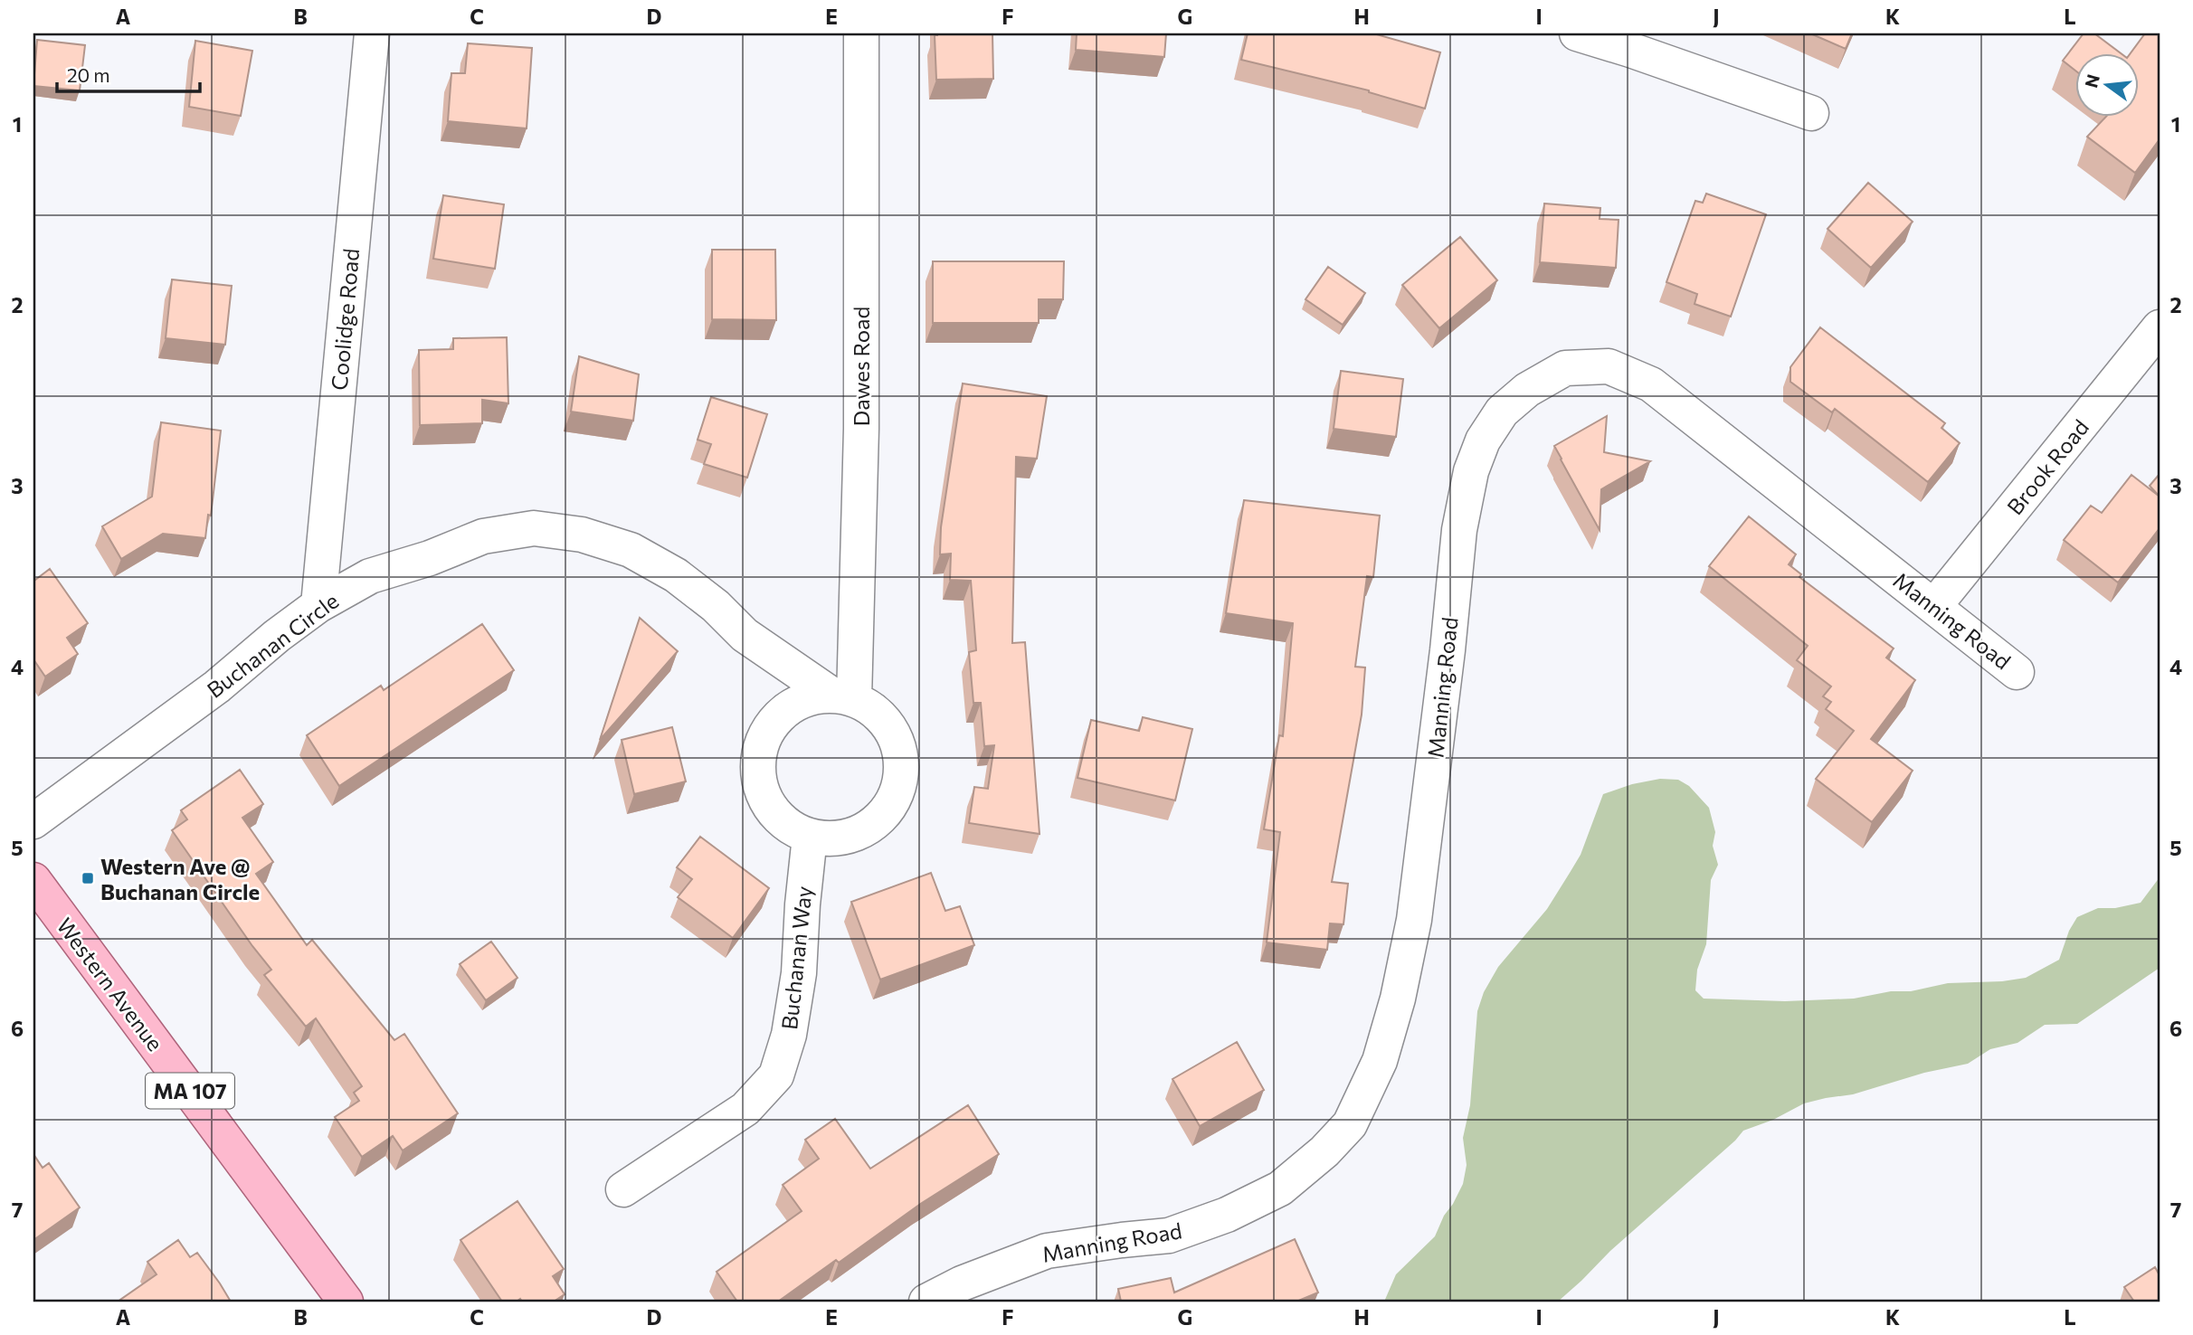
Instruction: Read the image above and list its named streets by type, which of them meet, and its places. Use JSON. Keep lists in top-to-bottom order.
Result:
{
  "streets": {
    "main road": ["Western Avenue", "MA 107"],
    "street": [
      "Coolidge Road",
      "Dawes Road",
      "Brook Road",
      "Manning Road",
      "Buchanan Circle",
      "Buchanan Way"
    ]
  },
  "crossings": [
    ["Coolidge Road", "Buchanan Circle"],
    ["Dawes Road", "Buchanan Circle"],
    ["Dawes Road", "Buchanan Way"],
    ["Brook Road", "Manning Road"],
    ["Buchanan Circle", "Buchanan Way"]
  ],
  "places": {
    "transit": ["Western Ave @ Buchanan Circle"]
  },
  "scale_bar": "20 m",
  "north": "left",
  "grid": {
    "columns": [
      "A",
      "B",
      "C",
      "D",
      "E",
      "F",
      "G",
      "H",
      "I",
      "J",
      "K",
      "L"
    ],
    "rows": [
      "1",
      "2",
      "3",
      "4",
      "5",
      "6",
      "7"
    ]
  }
}
